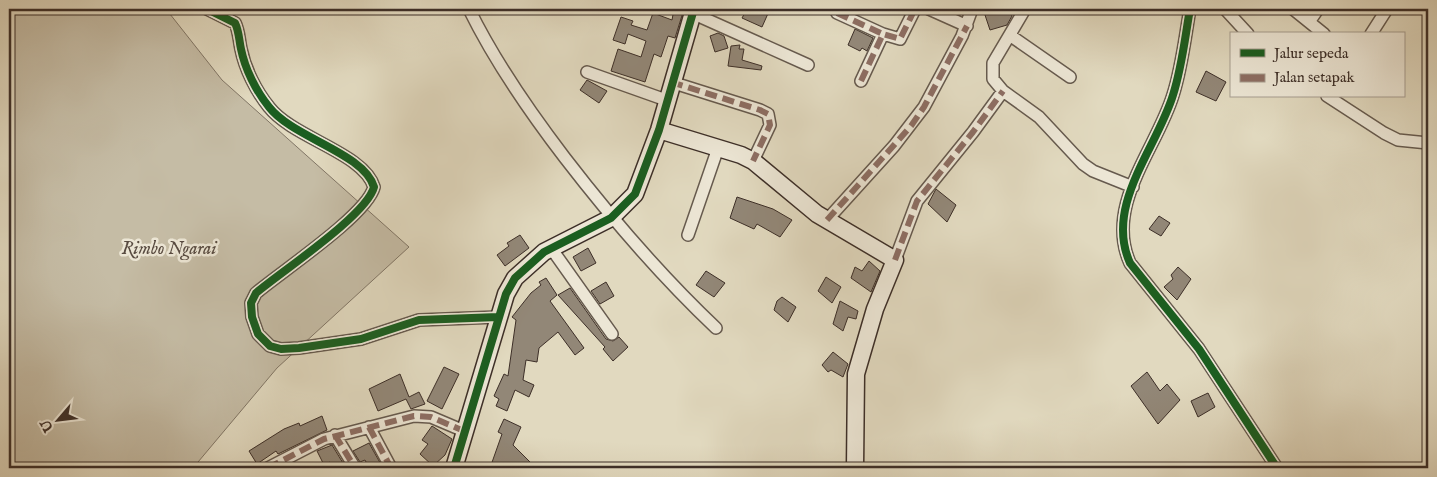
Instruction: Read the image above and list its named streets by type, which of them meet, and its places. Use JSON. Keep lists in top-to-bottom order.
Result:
{
  "parks": ["Rimbo Ngarai"],
  "legend": ["Jalur sepeda", "Jalan setapak"],
  "north": "bottom left"
}
